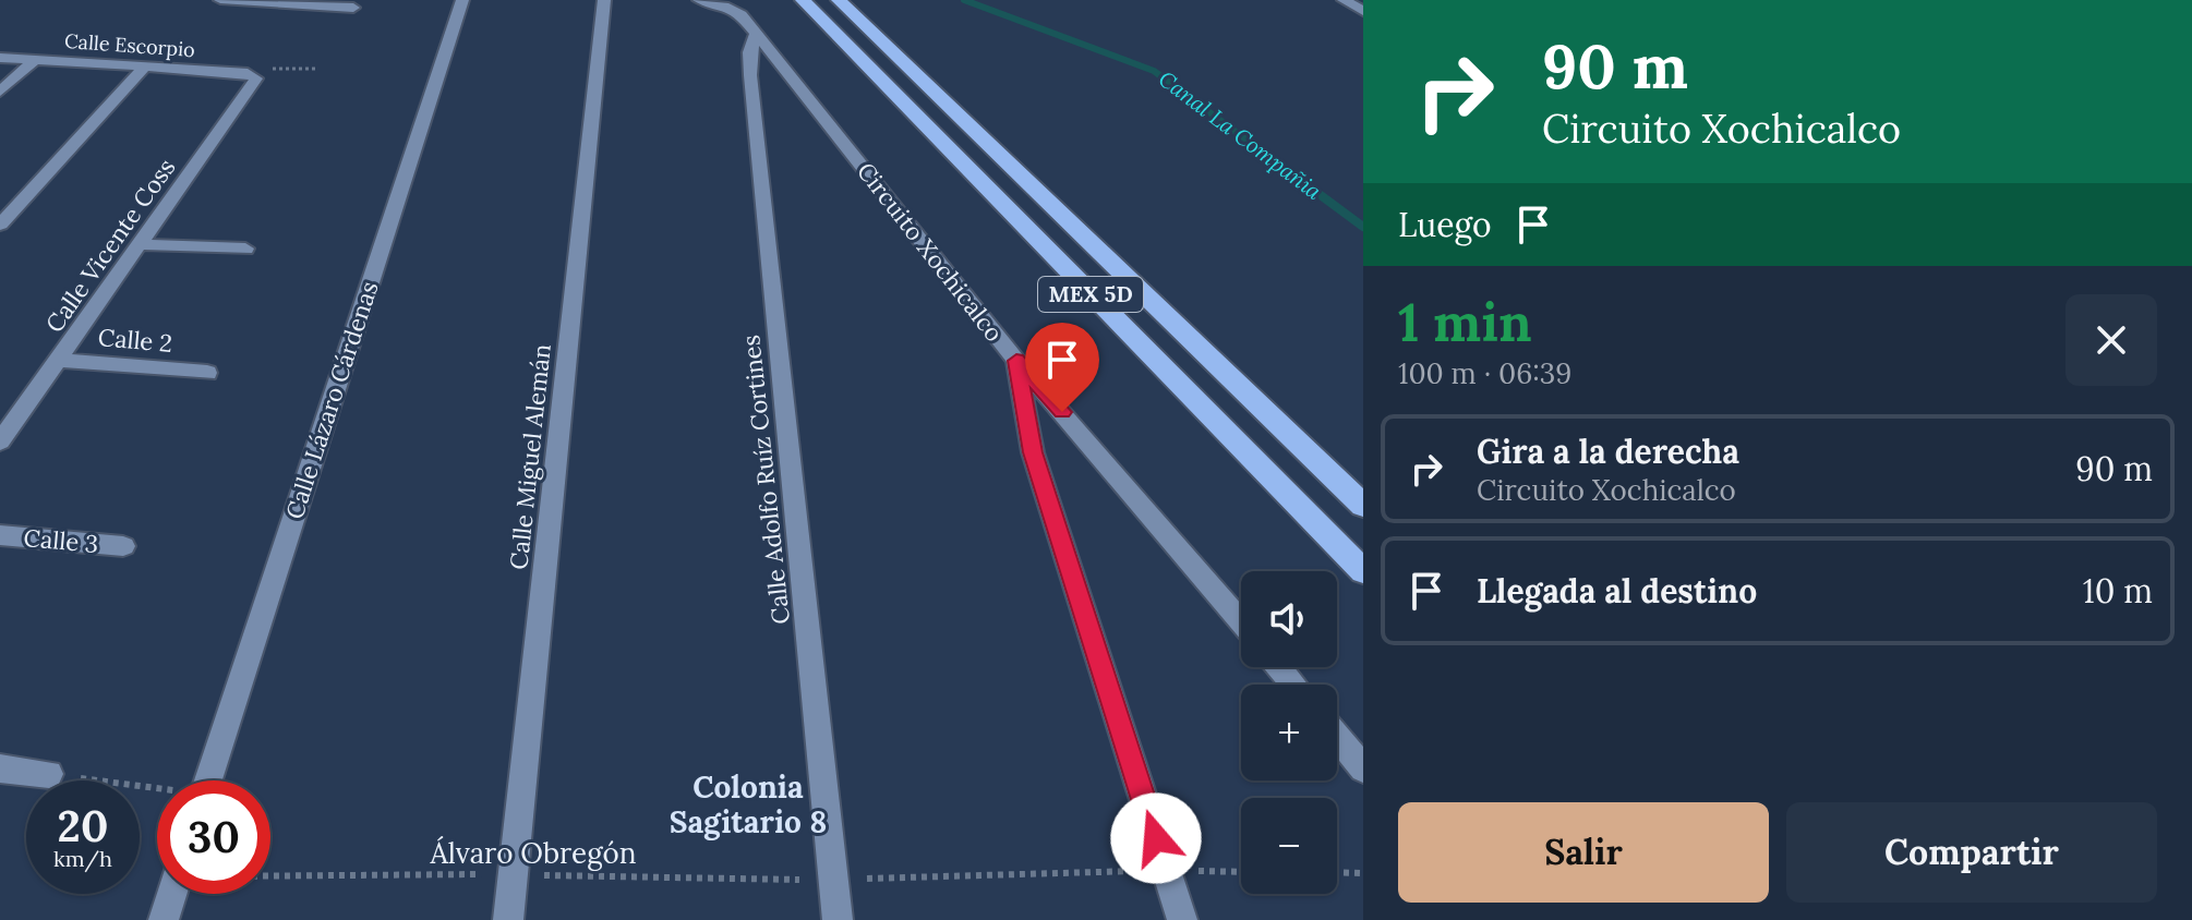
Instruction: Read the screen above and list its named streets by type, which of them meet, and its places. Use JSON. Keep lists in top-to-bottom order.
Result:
{
  "streets": {
    "highway": ["MEX 5D"],
    "street": [
      "Calle Escorpio",
      "Calle Vicente Coss",
      "Circuito Xochicalco",
      "Calle 2",
      "Calle Lázaro Cárdenas",
      "Calle Miguel Alemán",
      "Calle Adolfo Ruíz Cortines",
      "Calle 3"
    ],
    "path": ["Álvaro Obregón"]
  },
  "crossings": [
    ["Calle Escorpio", "Calle Vicente Coss"],
    ["Calle Vicente Coss", "Calle 2"],
    ["Circuito Xochicalco", "Calle Adolfo Ruíz Cortines"],
    ["Calle Miguel Alemán", "Álvaro Obregón"],
    ["Calle Adolfo Ruíz Cortines", "Álvaro Obregón"]
  ],
  "districts": ["Colonia Sagitario 8"],
  "water": ["Canal La Compañia"],
  "page": {
    "turn": ["90 m", "Circuito Xochicalco"],
    "then": "Luego",
    "heading": ["1 min", "100 m · 06:39"],
    "list": [
      {
        "name": "Gira a la derecha",
        "note": "Circuito Xochicalco",
        "value": "90 m"
      },
      {
        "name": "Llegada al destino",
        "value": "10 m"
      }
    ],
    "map_buttons": ["+", "−"],
    "speed": "20 km/h",
    "limit": "30",
    "buttons": ["Salir", "Compartir"]
  }
}
